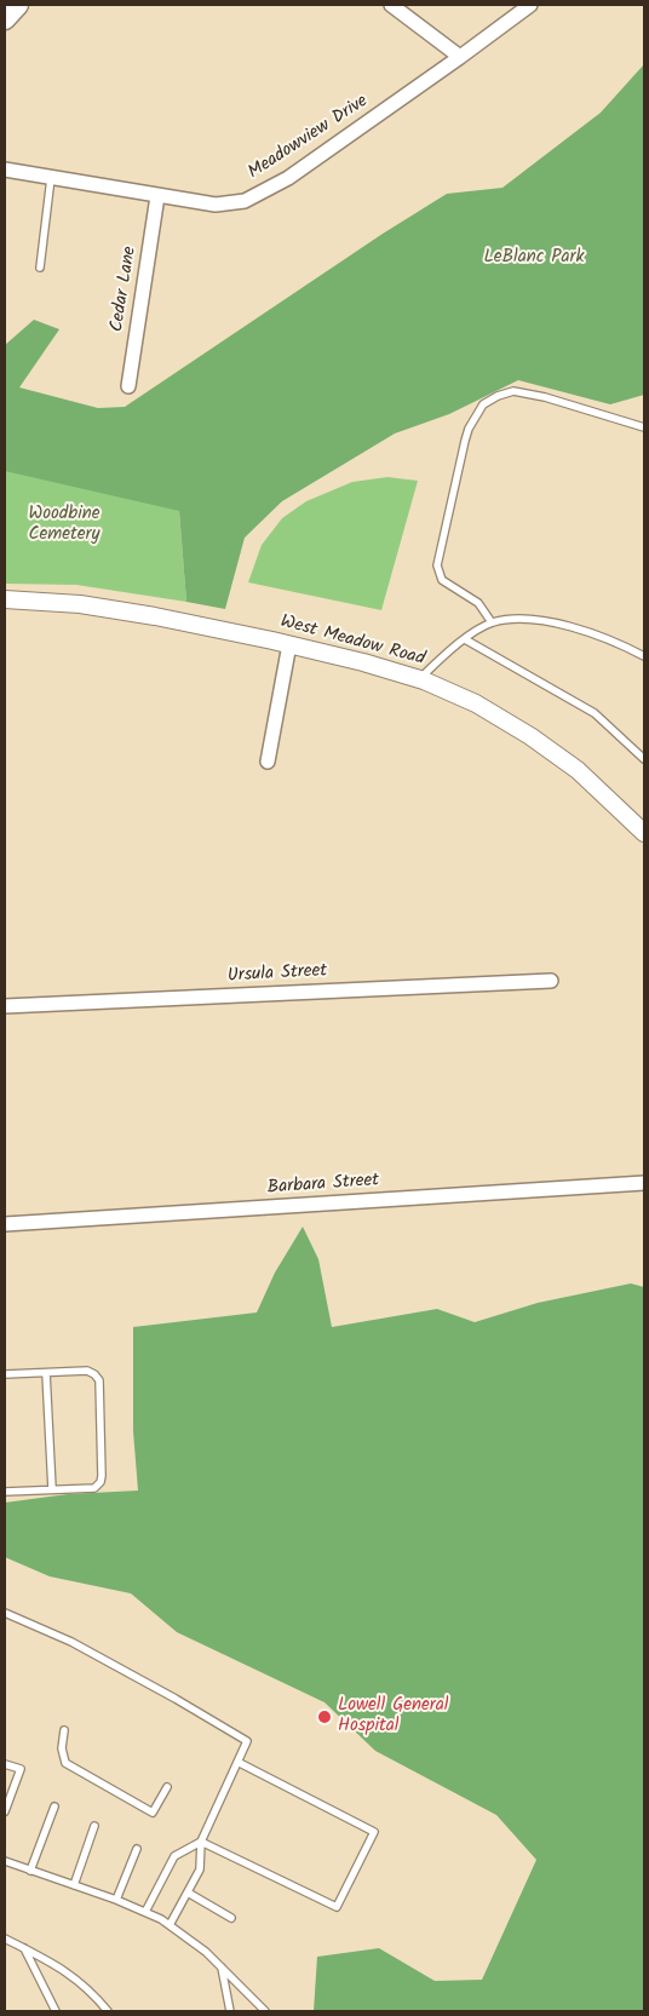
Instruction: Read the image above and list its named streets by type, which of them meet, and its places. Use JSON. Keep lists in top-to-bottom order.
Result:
{
  "streets": {
    "street": [
      "Meadowview Drive",
      "Cedar Lane",
      "West Meadow Road",
      "Ursula Street",
      "Barbara Street"
    ]
  },
  "crossings": [
    ["Meadowview Drive", "Cedar Lane"]
  ],
  "parks": ["LeBlanc Park", "Woodbine Cemetery"],
  "places": ["Lowell General Hospital"]
}
